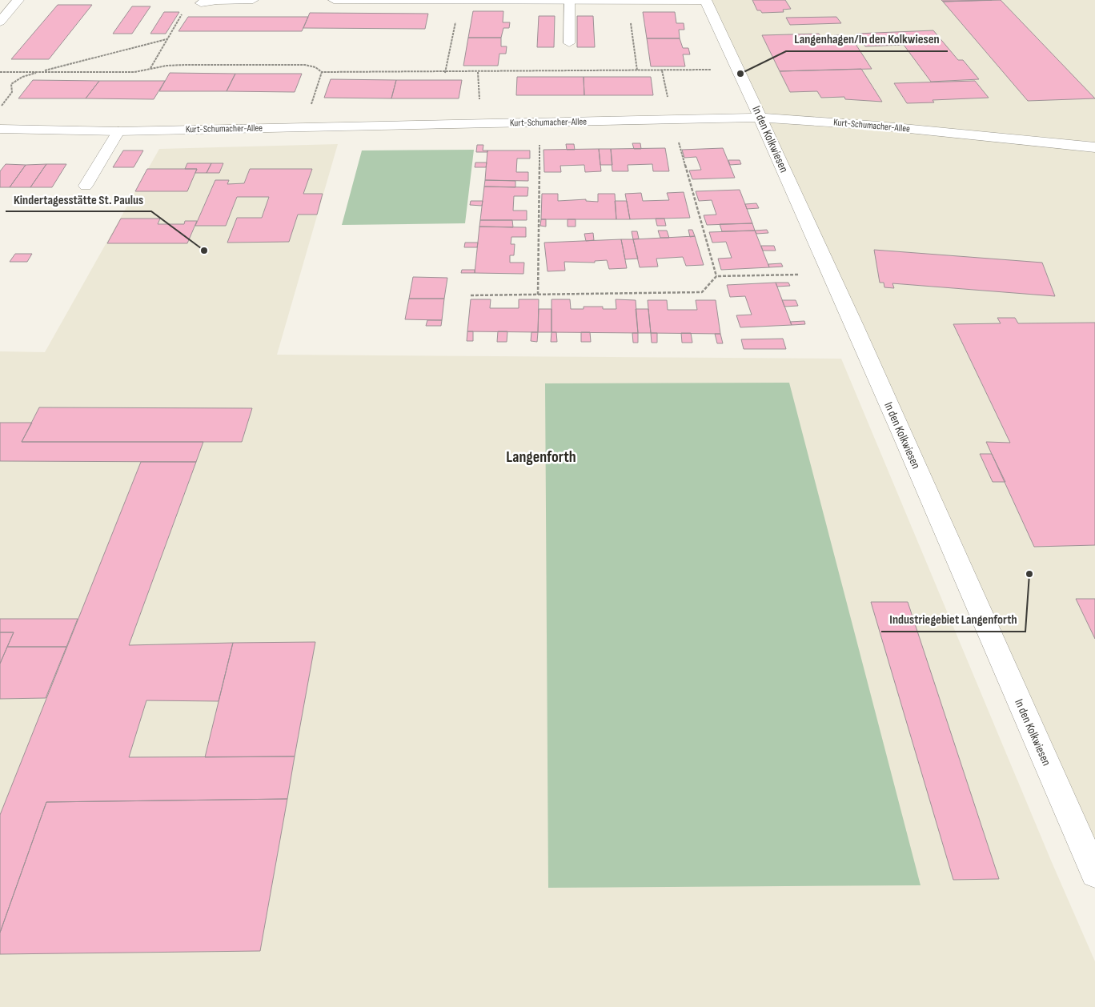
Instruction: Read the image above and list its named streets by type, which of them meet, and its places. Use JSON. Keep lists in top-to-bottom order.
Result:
{
  "streets": {
    "street": ["Kurt-Schumacher-Allee", "In den Kolkwiesen"]
  },
  "crossings": [
    ["Kurt-Schumacher-Allee", "In den Kolkwiesen"]
  ],
  "districts": ["Langenforth"],
  "places": ["Langenhagen/In den Kolkwiesen", "Kindertagesstätte St. Paulus", "Industriegebiet Langenforth"]
}
